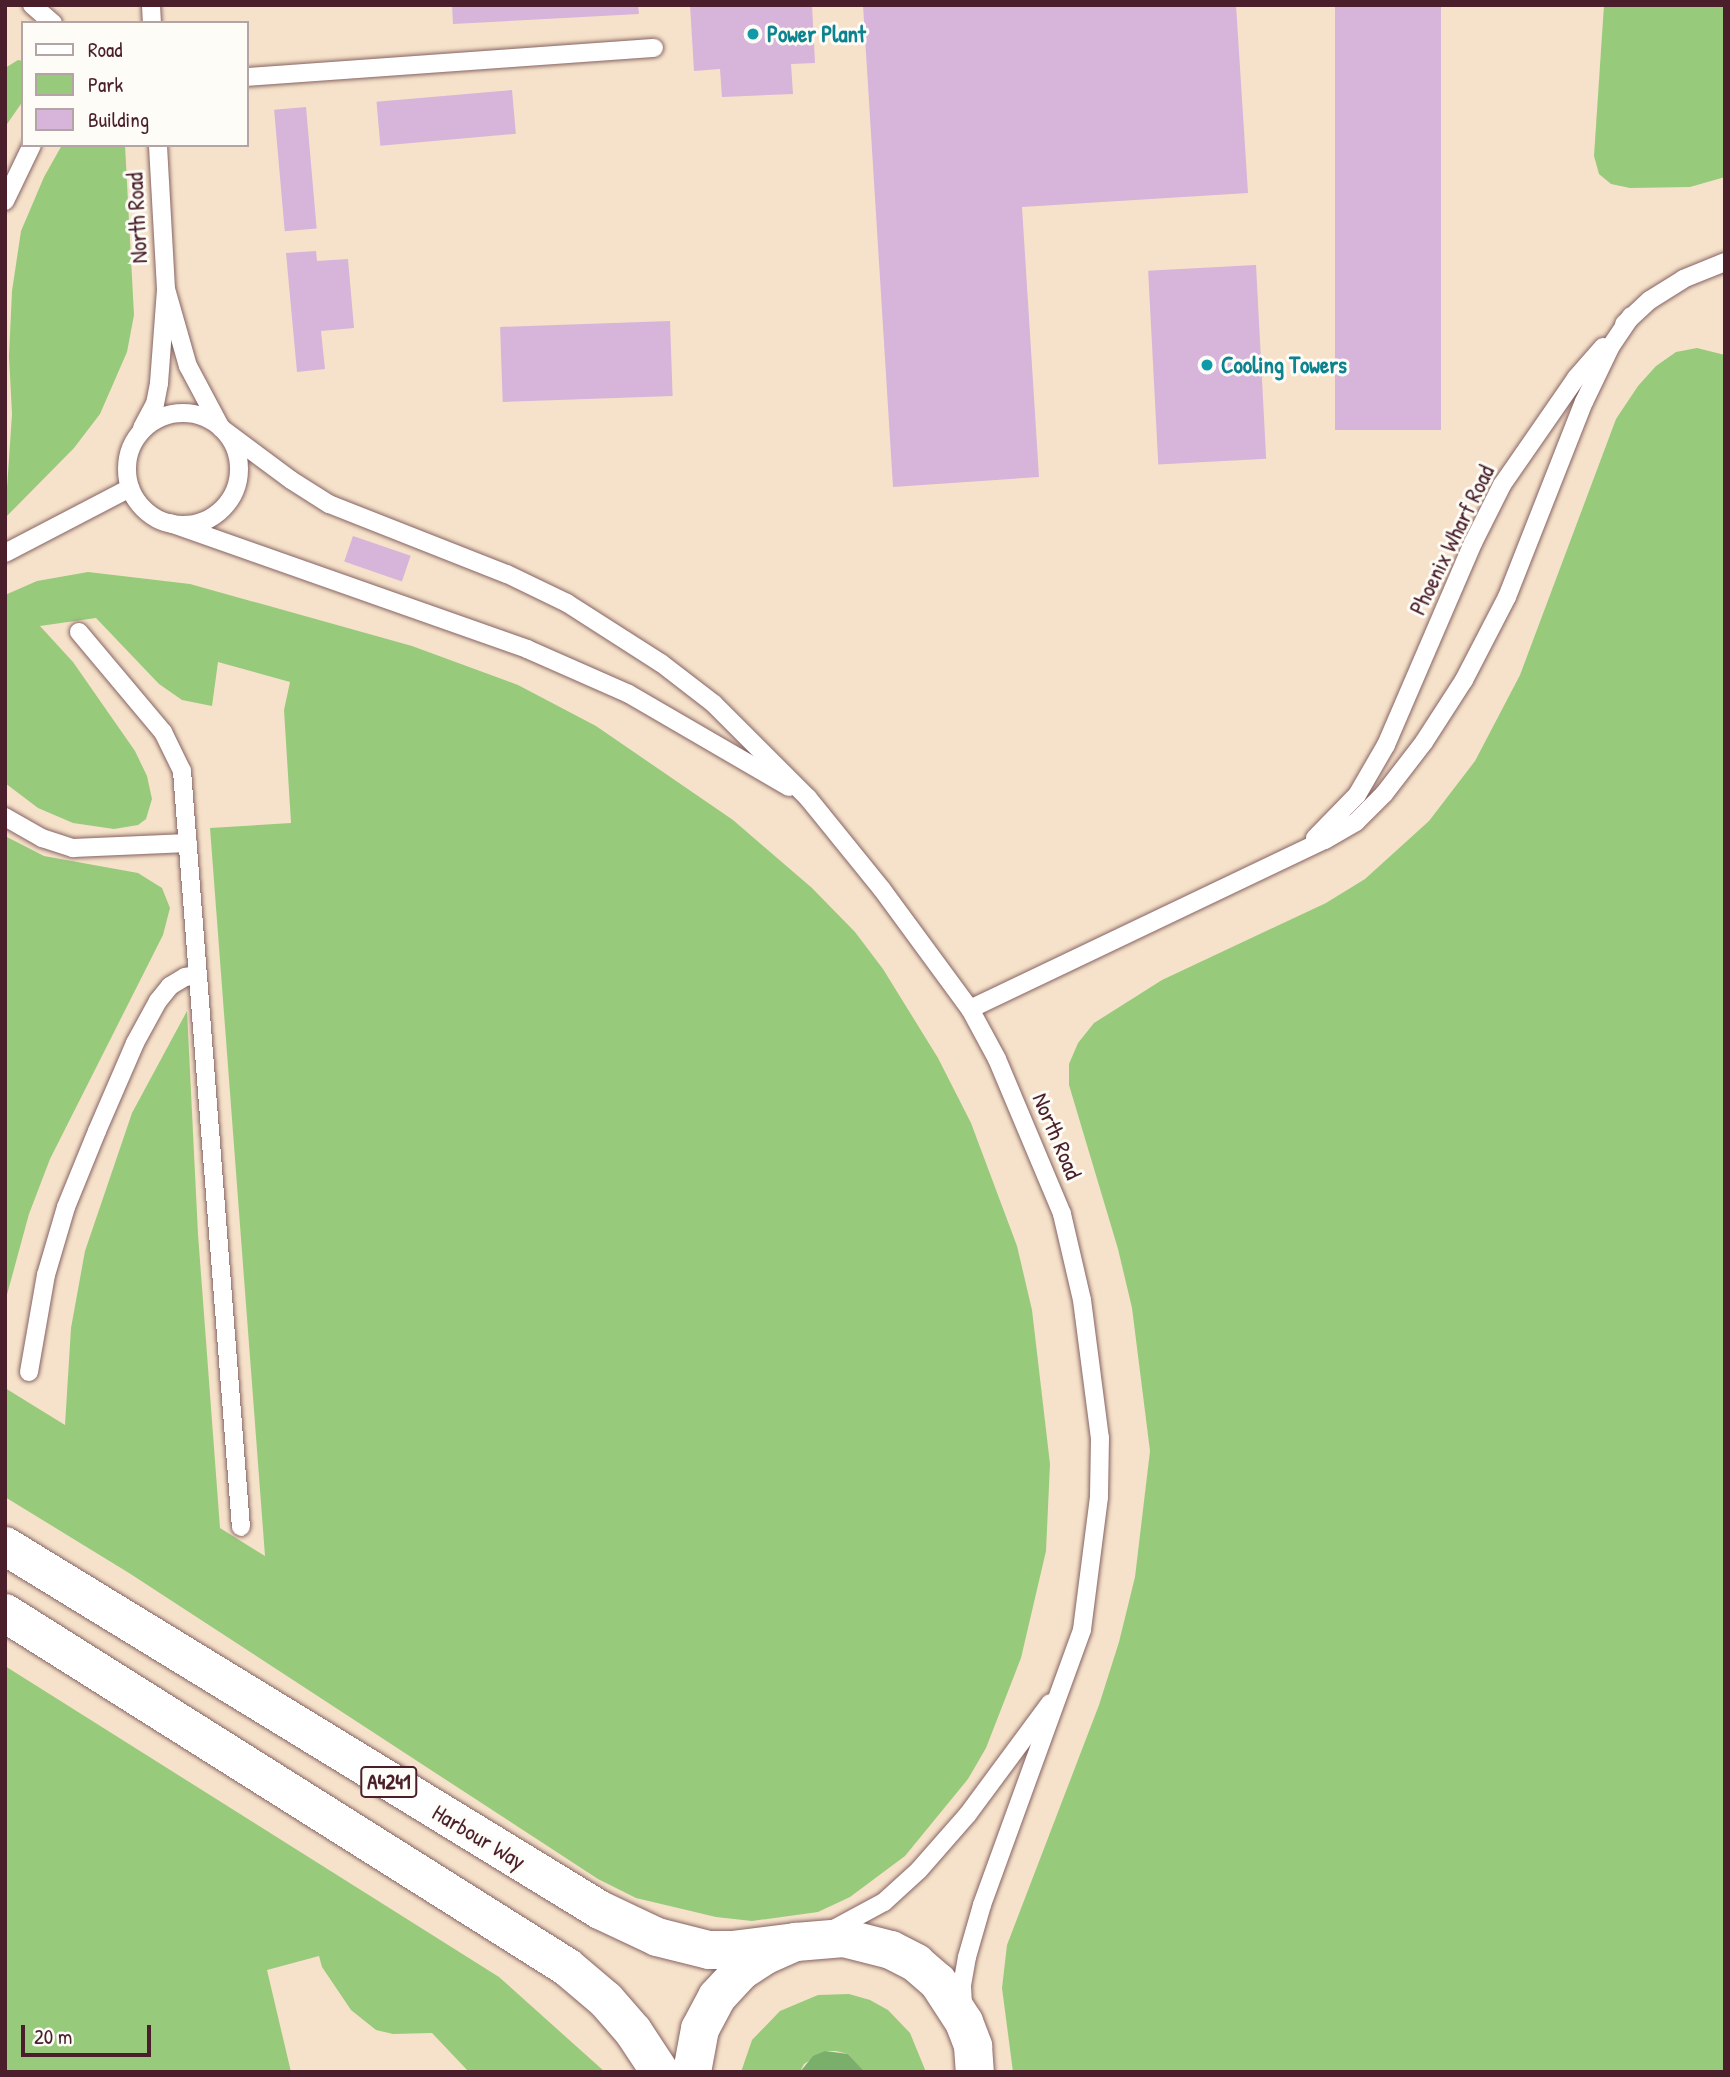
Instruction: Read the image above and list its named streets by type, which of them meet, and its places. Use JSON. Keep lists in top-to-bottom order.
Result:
{
  "streets": {
    "main road": ["A4241", "Harbour Way"],
    "lane": ["North Road", "Phoenix Wharf Road"]
  },
  "crossings": [
    ["North Road", "A4241"],
    ["A4241", "Harbour Way"]
  ],
  "places": ["Power Plant", "Cooling Towers"],
  "legend": ["Road", "Park", "Building"],
  "scale_bar": "20 m"
}
